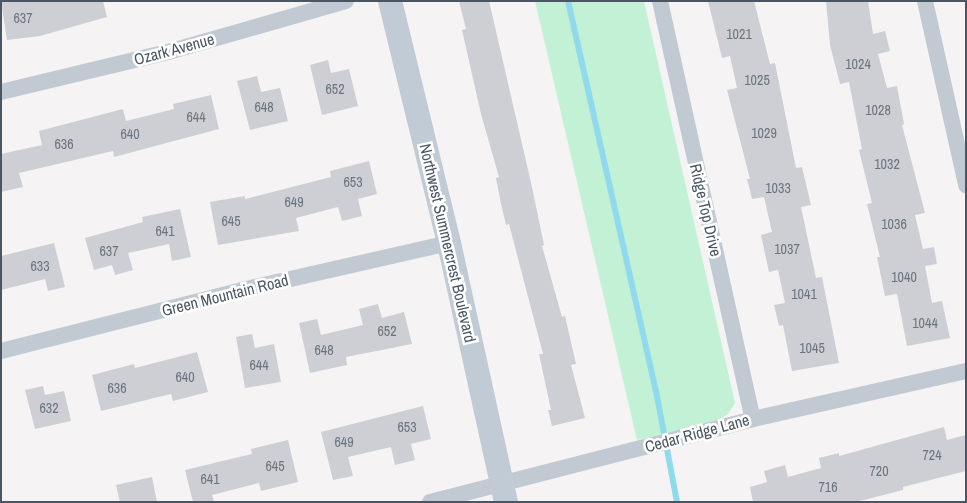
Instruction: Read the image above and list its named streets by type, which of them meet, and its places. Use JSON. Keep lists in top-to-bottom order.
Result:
{
  "streets": {
    "street": [
      "Ozark Avenue",
      "Ridge Top Drive",
      "Northwest Summercrest Boulevard",
      "Green Mountain Road",
      "Cedar Ridge Lane"
    ]
  },
  "crossings": [
    ["Ridge Top Drive", "Cedar Ridge Lane"],
    ["Northwest Summercrest Boulevard", "Green Mountain Road"],
    ["Northwest Summercrest Boulevard", "Cedar Ridge Lane"]
  ],
  "house_numbers": [
    "637",
    "1021",
    "1024",
    "1025",
    "652",
    "648",
    "1028",
    "644",
    "1029",
    "640",
    "636",
    "1032",
    "653",
    "1033",
    "649",
    "645",
    "1036",
    "641",
    "1037",
    "637",
    "633",
    "1040",
    "1041",
    "1044",
    "652",
    "1045",
    "648",
    "644",
    "640",
    "636",
    "632",
    "653",
    "649",
    "724",
    "645",
    "720",
    "641",
    "716"
  ]
}
